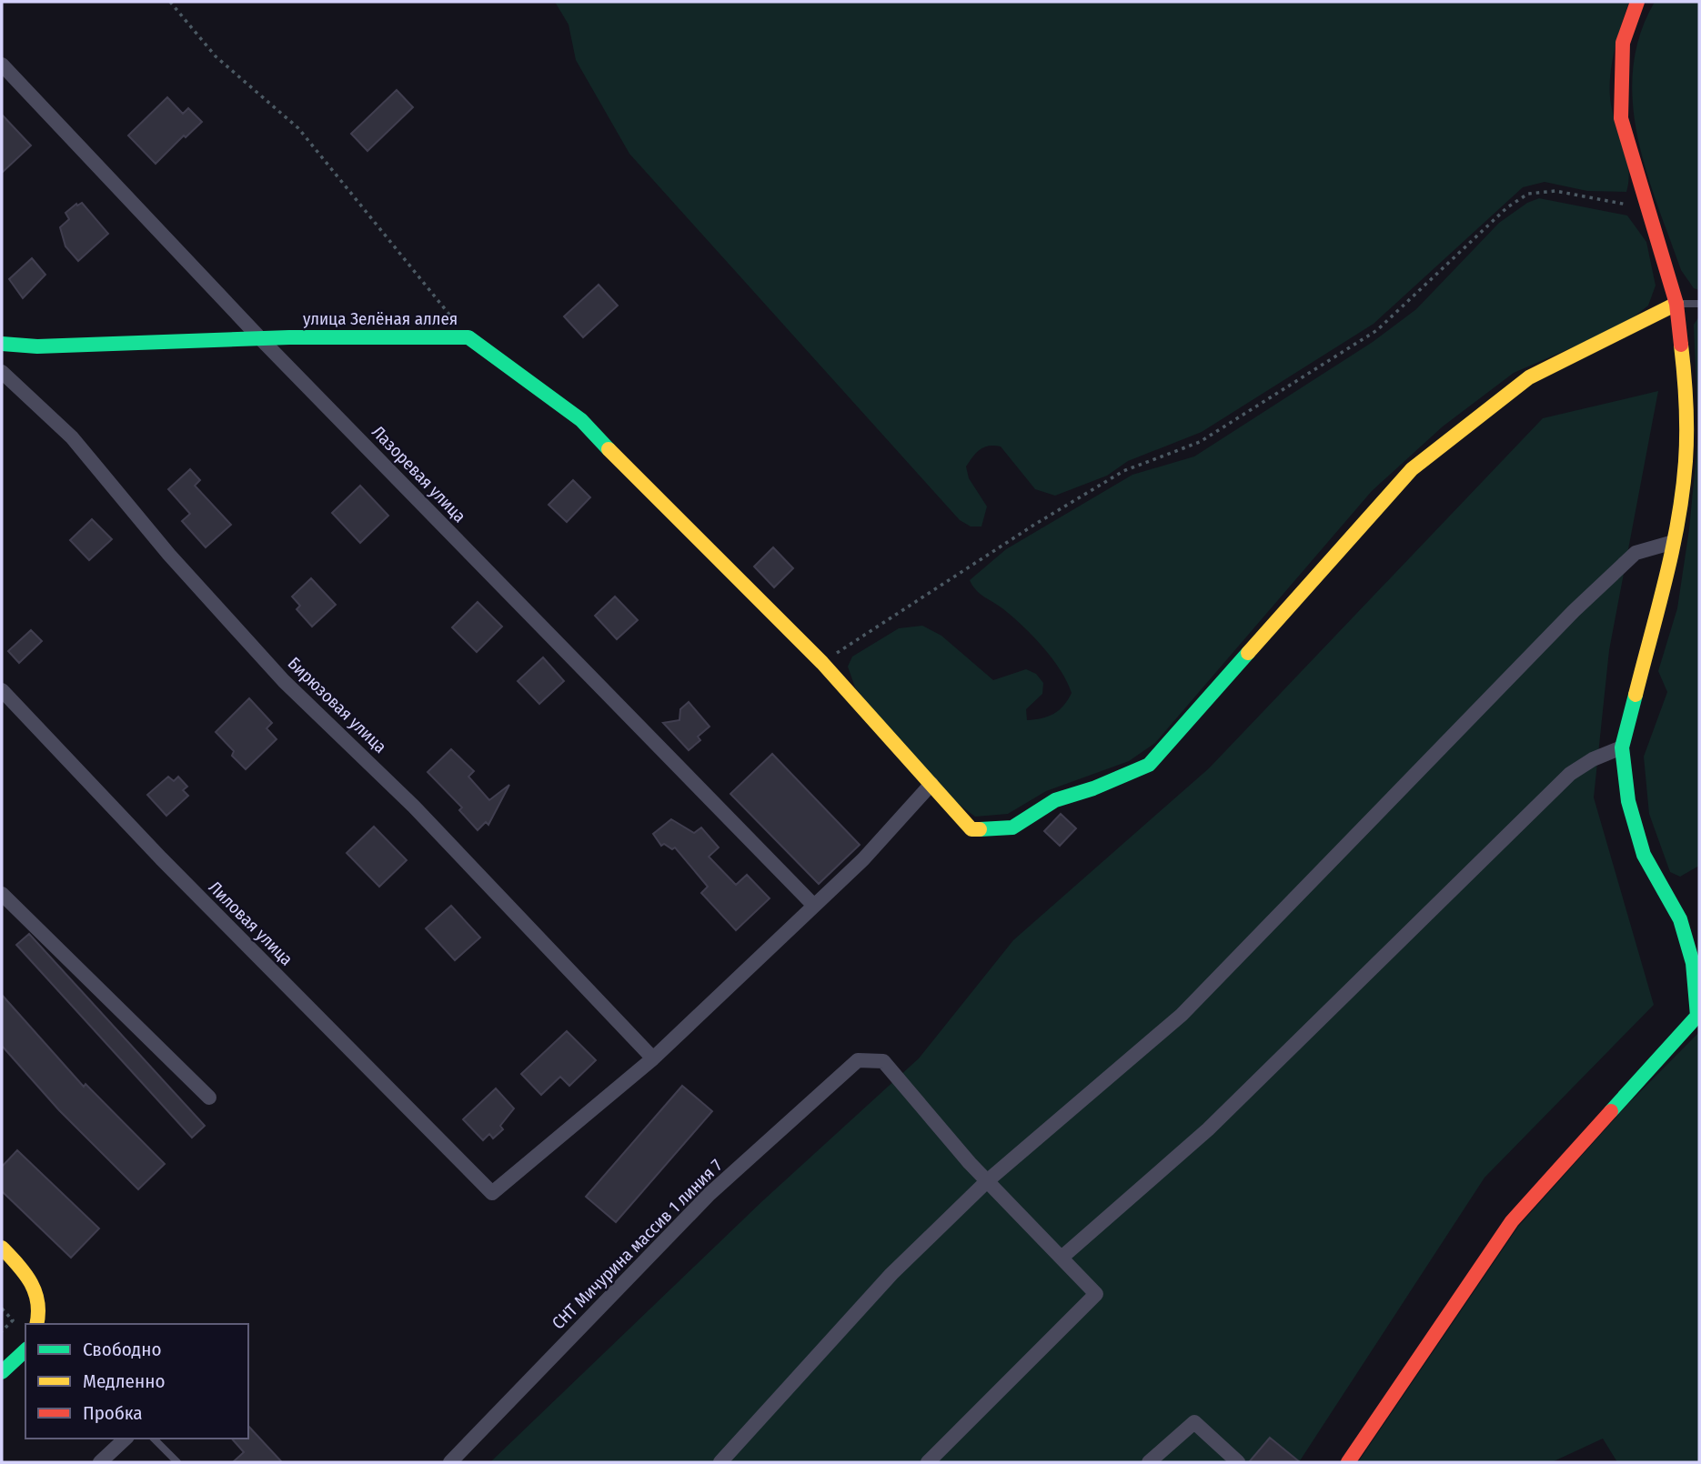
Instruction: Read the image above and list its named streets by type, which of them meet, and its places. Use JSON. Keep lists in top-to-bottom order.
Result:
{
  "streets": {
    "street": [
      "улица Зелёная аллея",
      "Лазоревая улица",
      "Бирюзовая улица",
      "Лиловая улица",
      "СНТ Мичурина массив 1 линия 7"
    ]
  },
  "crossings": [
    ["улица Зелёная аллея", "Лазоревая улица"],
    ["Бирюзовая улица", "Лиловая улица"]
  ],
  "legend": ["Свободно", "Медленно", "Пробка"]
}
